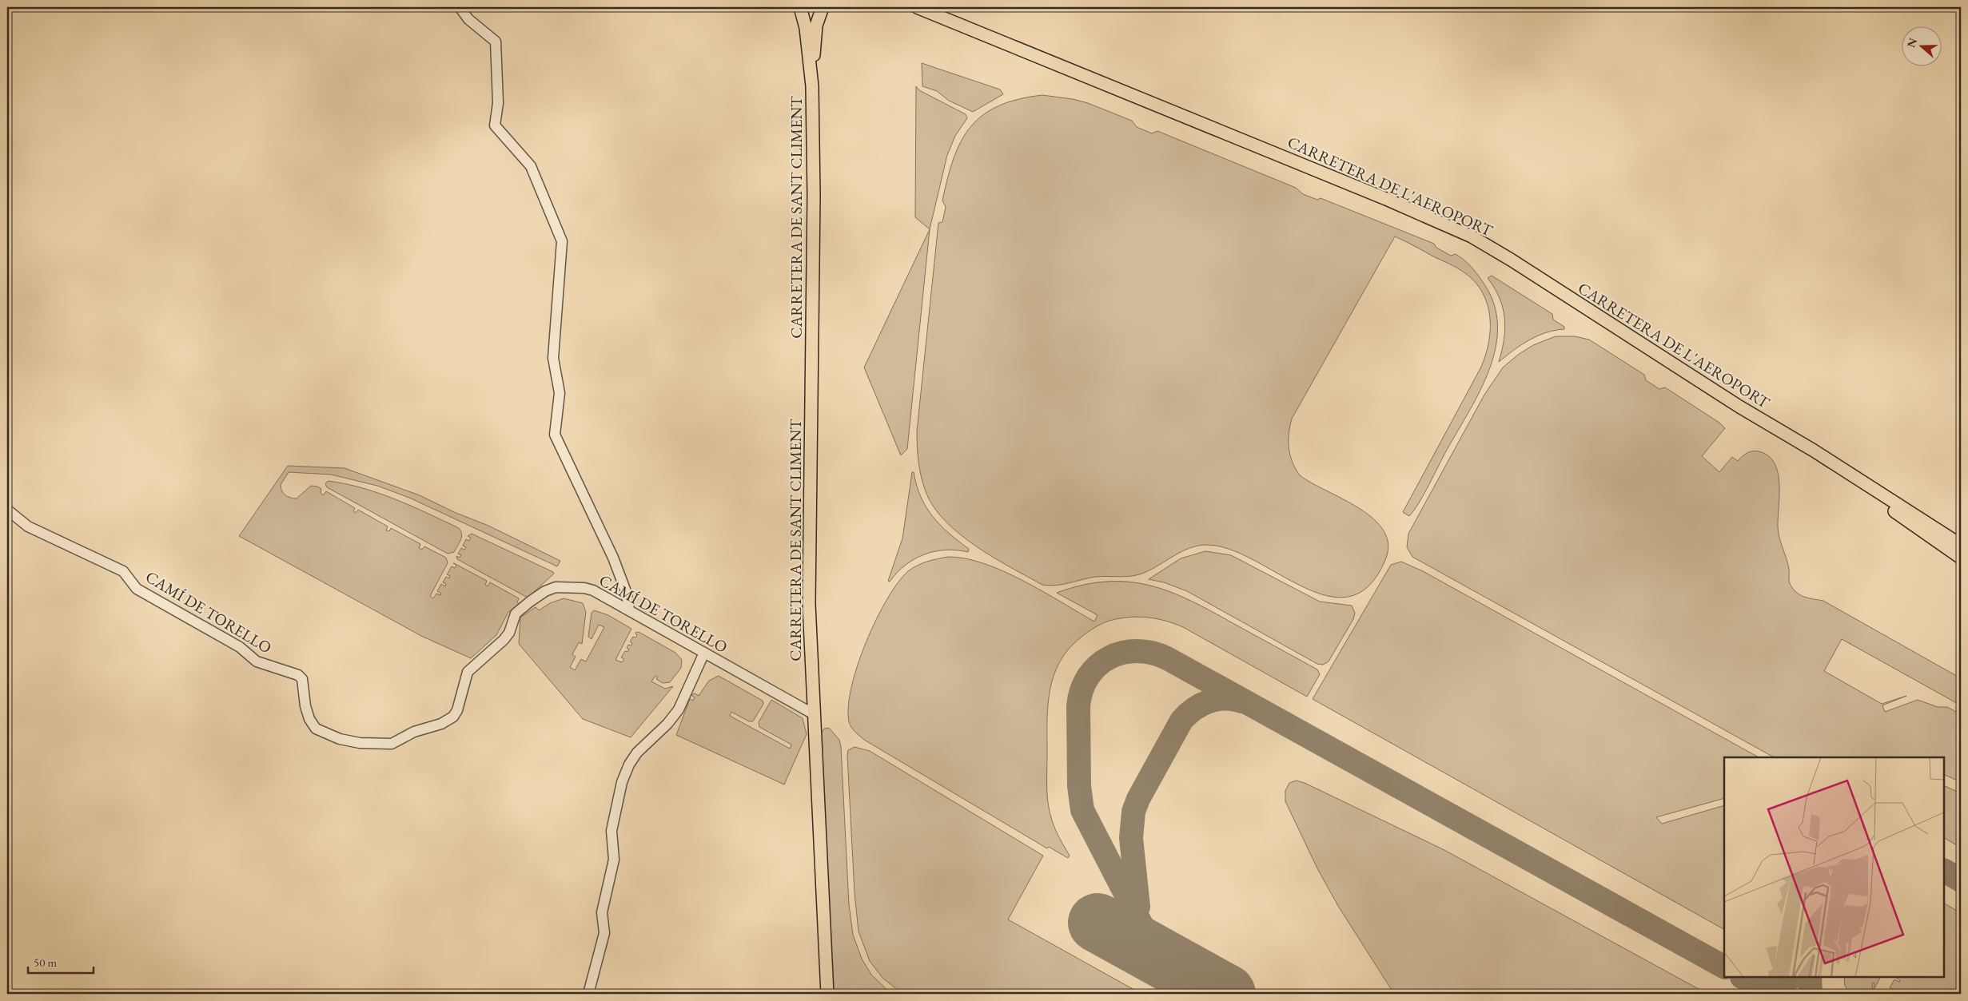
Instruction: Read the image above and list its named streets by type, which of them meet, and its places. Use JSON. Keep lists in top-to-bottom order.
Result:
{
  "streets": {
    "main road": ["CARRETERA DE L'AEROPORT", "CARRETERA DE SANT CLIMENT"],
    "street": ["CAMÍ DE TORELLO"]
  },
  "crossings": [
    ["CARRETERA DE SANT CLIMENT", "CAMÍ DE TORELLO"]
  ],
  "scale_bar": "50 m",
  "north": "left"
}
